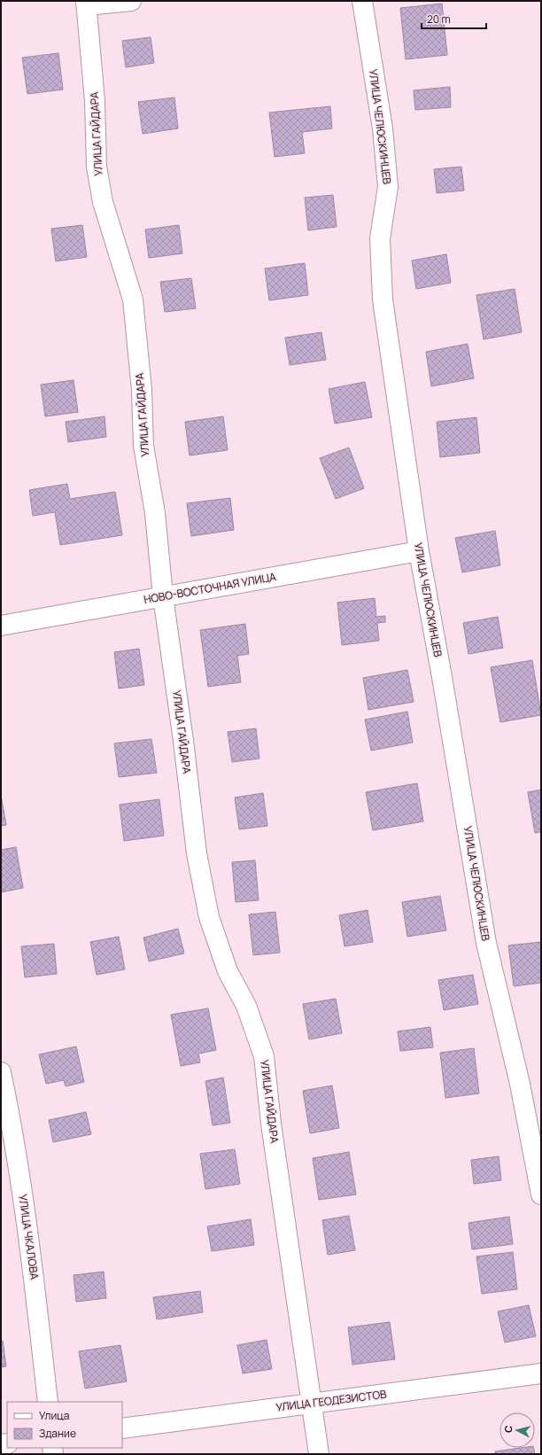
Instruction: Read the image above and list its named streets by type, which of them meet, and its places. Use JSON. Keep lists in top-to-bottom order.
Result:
{
  "streets": {
    "street": [
      "УЛИЦА ЧЕЛЮСКИНЦЕВ",
      "УЛИЦА ГАЙДАРА",
      "НОВО-ВОСТОЧНАЯ УЛИЦА",
      "УЛИЦА ЧКАЛОВА",
      "УЛИЦА ГЕОДЕЗИСТОВ"
    ]
  },
  "crossings": [
    ["УЛИЦА ЧЕЛЮСКИНЦЕВ", "НОВО-ВОСТОЧНАЯ УЛИЦА"],
    ["УЛИЦА ГАЙДАРА", "НОВО-ВОСТОЧНАЯ УЛИЦА"],
    ["УЛИЦА ГАЙДАРА", "УЛИЦА ГЕОДЕЗИСТОВ"]
  ],
  "legend": ["Улица", "Здание"],
  "scale_bar": "20 m",
  "north": "left"
}
